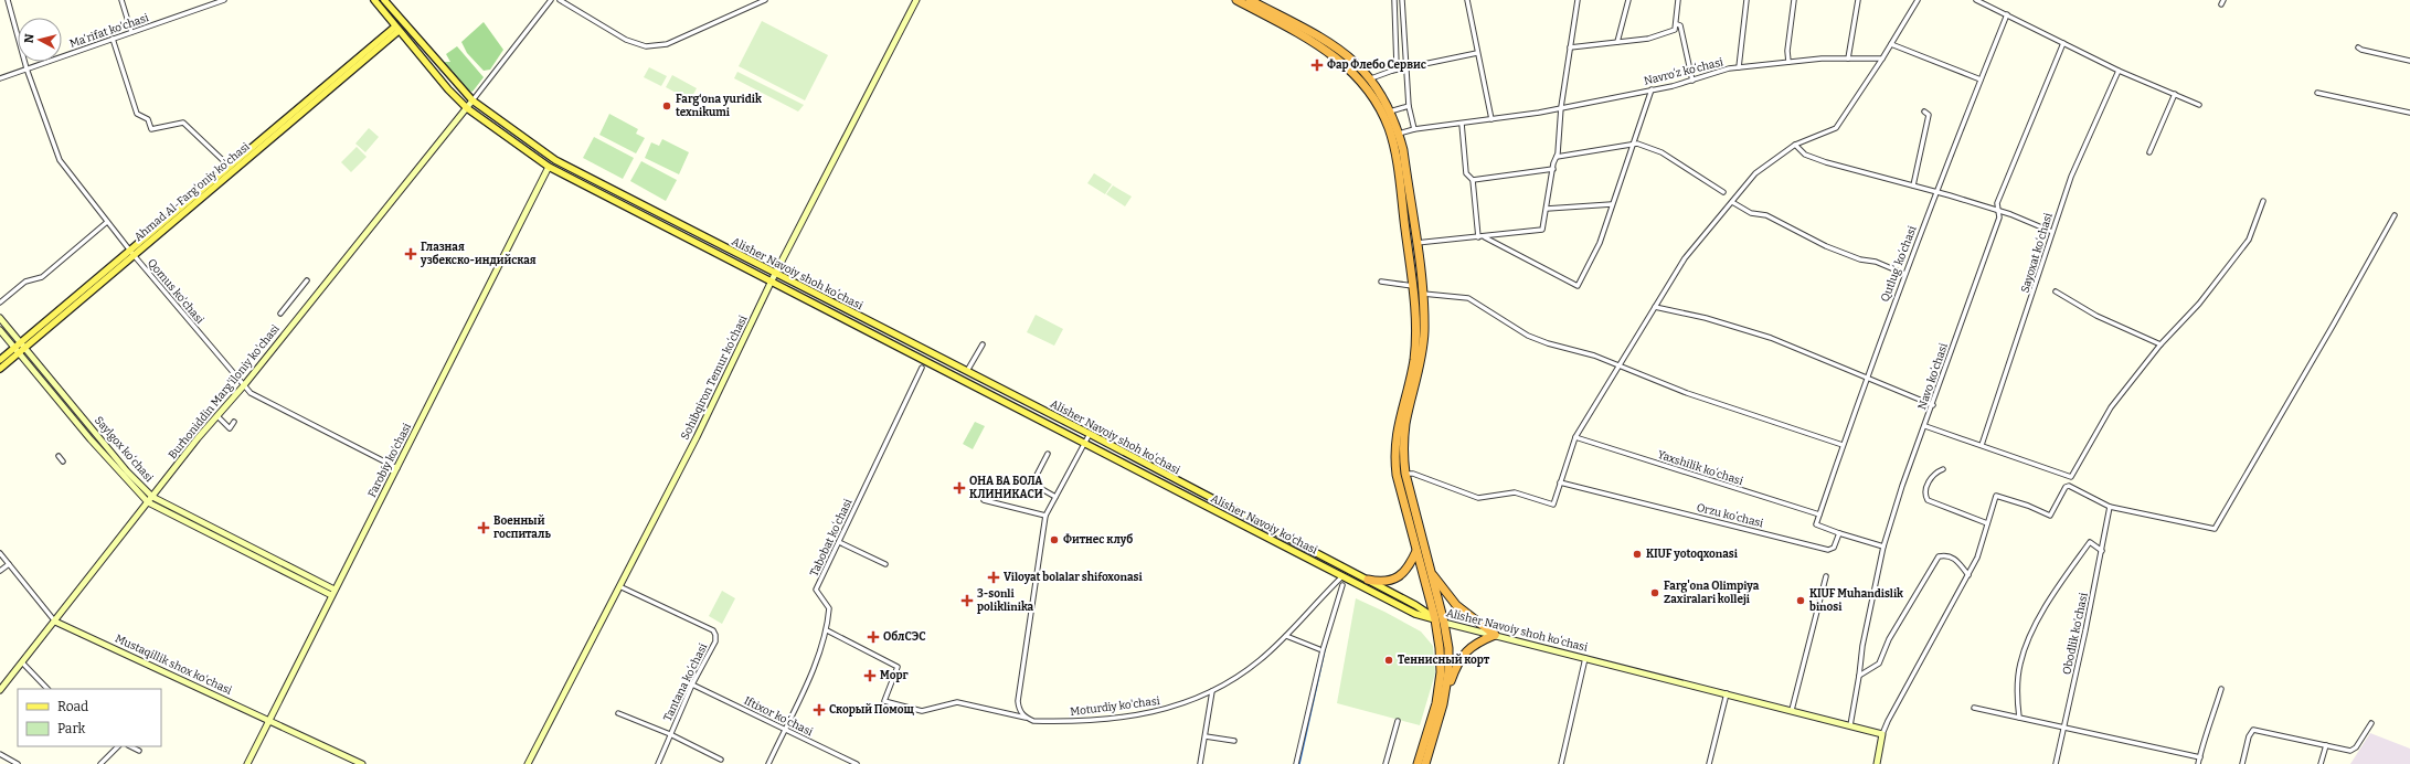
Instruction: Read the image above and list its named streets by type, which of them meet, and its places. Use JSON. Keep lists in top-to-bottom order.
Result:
{
  "streets": {
    "main road": [
      "Ahmad Al-Farg'oniy ko'chasi",
      "Alisher Navoiy shoh koʻchasi",
      "Sohibqiron Temur koʻchasi",
      "Burhoniddin Marg'iloniy ko'chasi",
      "Saylgox koʻchasi",
      "Farobiy ko'chasi",
      "Alisher Navoiy ko'chasi",
      "Mustaqillik shox ko'chasi"
    ],
    "street": [
      "Ma'rifat ko'chasi",
      "Navroʻz koʻchasi",
      "Sayoxat koʻchasi",
      "Qutlugʻ koʻchasi",
      "Qomus ko'chasi",
      "Navo koʻchasi",
      "Yaxshilik koʻchasi",
      "Orzu koʻchasi",
      "Tabobat koʻchasi",
      "Obodlik ko'chasi",
      "Tantana koʻchasi",
      "Moturdiy ko'chasi",
      "Iftixor koʻchasi"
    ]
  },
  "crossings": [
    ["Ma'rifat ko'chasi", "Qomus ko'chasi"],
    ["Ahmad Al-Farg'oniy ko'chasi", "Alisher Navoiy shoh koʻchasi"],
    ["Ahmad Al-Farg'oniy ko'chasi", "Qomus ko'chasi"],
    ["Ahmad Al-Farg'oniy ko'chasi", "Saylgox koʻchasi"],
    ["Qutlugʻ koʻchasi", "Yaxshilik koʻchasi"],
    ["Qutlugʻ koʻchasi", "Orzu koʻchasi"],
    ["Alisher Navoiy shoh koʻchasi", "Navo koʻchasi"],
    ["Alisher Navoiy shoh koʻchasi", "Sohibqiron Temur koʻchasi"],
    ["Alisher Navoiy shoh koʻchasi", "Burhoniddin Marg'iloniy ko'chasi"],
    ["Alisher Navoiy shoh koʻchasi", "Farobiy ko'chasi"],
    ["Alisher Navoiy shoh koʻchasi", "Alisher Navoiy ko'chasi"],
    ["Qomus ko'chasi", "Burhoniddin Marg'iloniy ko'chasi"],
    ["Qomus ko'chasi", "Farobiy ko'chasi"],
    ["Sohibqiron Temur koʻchasi", "Tantana koʻchasi"],
    ["Burhoniddin Marg'iloniy ko'chasi", "Saylgox koʻchasi"],
    ["Burhoniddin Marg'iloniy ko'chasi", "Mustaqillik shox ko'chasi"],
    ["Saylgox koʻchasi", "Farobiy ko'chasi"],
    ["Farobiy ko'chasi", "Mustaqillik shox ko'chasi"],
    ["Alisher Navoiy ko'chasi", "Moturdiy ko'chasi"],
    ["Tabobat koʻchasi", "Moturdiy ko'chasi"],
    ["Tabobat koʻchasi", "Iftixor koʻchasi"],
    ["Tantana koʻchasi", "Iftixor koʻchasi"]
  ],
  "places": {
    "health": [
      "Фар Флебо Сервис",
      "Глазная узбекско-индийская",
      "ОНА ВА БОЛА КЛИНИКАСИ",
      "Военный госпиталь",
      "Viloyat bolalar shifoxonasi",
      "3-sonli poliklinika",
      "ОблСЭС",
      "Морг",
      "Скорый Помощ"
    ],
    "other": [
      "Farg‘ona yuridik texnikumi",
      "Фитнес клуб",
      "KIUF yotoqxonasi",
      "Farg'ona Olimpiya Zaxiralari kolleji",
      "KIUF Muhandislik binosi",
      "Теннисный корт"
    ]
  },
  "legend": ["Road", "Park"],
  "north": "left"
}
